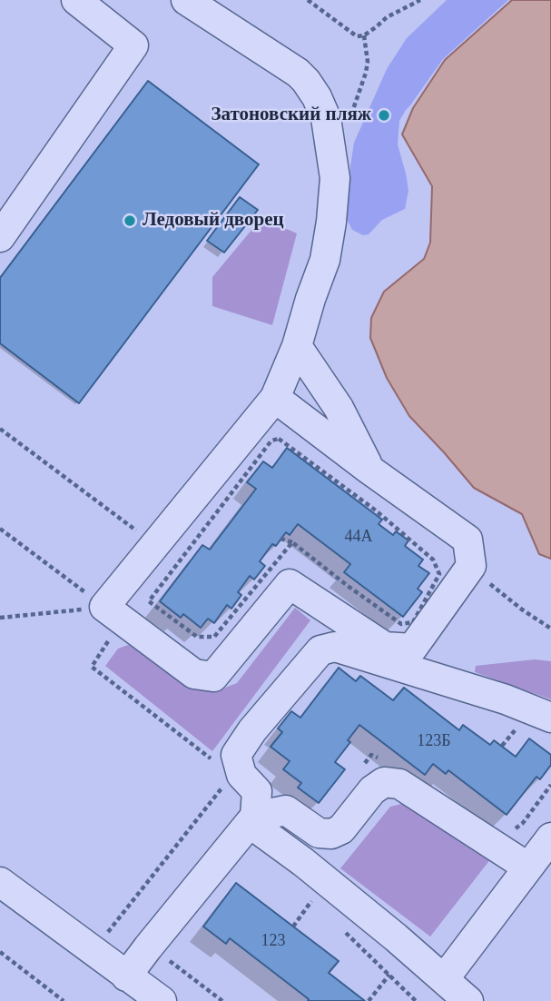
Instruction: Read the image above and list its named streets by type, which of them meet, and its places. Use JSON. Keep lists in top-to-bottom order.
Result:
{
  "places": ["Затоновский пляж", "Ледовый дворец"],
  "house_numbers": ["44А", "123Б", "123"]
}
